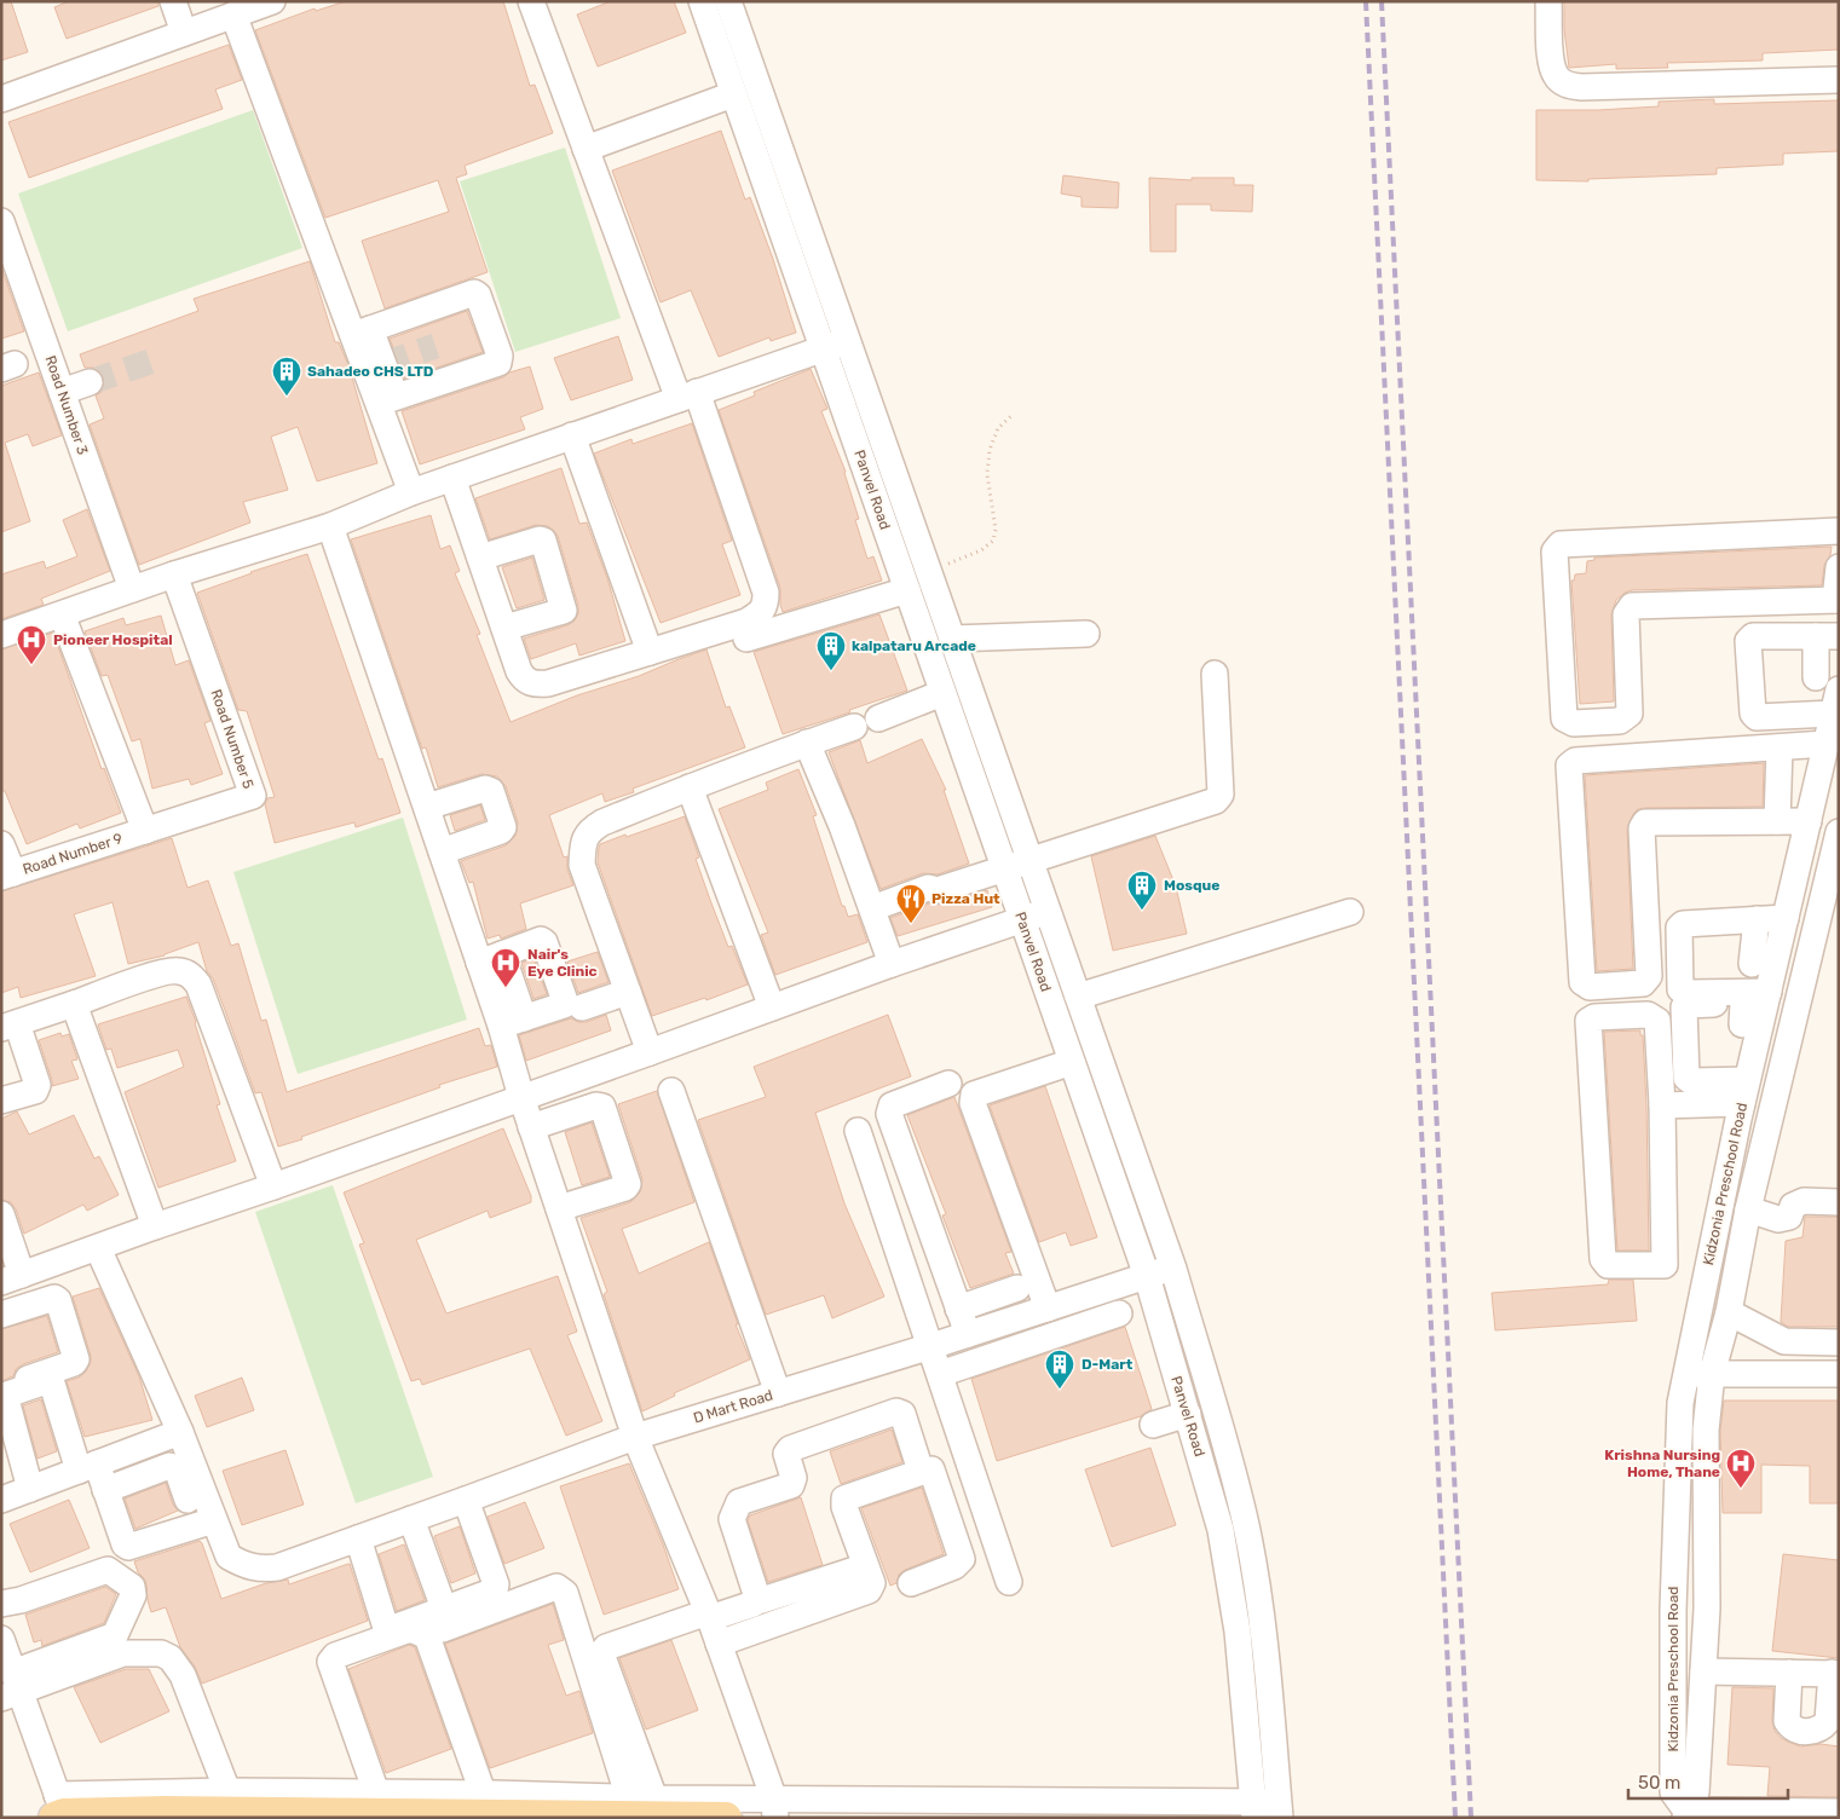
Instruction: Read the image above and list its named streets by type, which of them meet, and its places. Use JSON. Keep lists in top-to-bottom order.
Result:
{
  "streets": {
    "street": [
      "Road Number 3",
      "Panvel Road",
      "Road Number 5",
      "Road Number 9",
      "Kidzonia Preschool Road",
      "D Mart Road"
    ]
  },
  "crossings": [
    ["Panvel Road", "D Mart Road"],
    ["Road Number 5", "Road Number 9"]
  ],
  "places": {
    "building": [
      "Sahadeo CHS LTD",
      "kalpataru Arcade",
      "Mosque",
      "D-Mart"
    ],
    "hospital": ["Pioneer Hospital", "Nair's Eye Clinic", "Krishna Nursing Home, Thane"],
    "restaurant": ["Pizza Hut"]
  },
  "scale_bar": "50 m"
}
